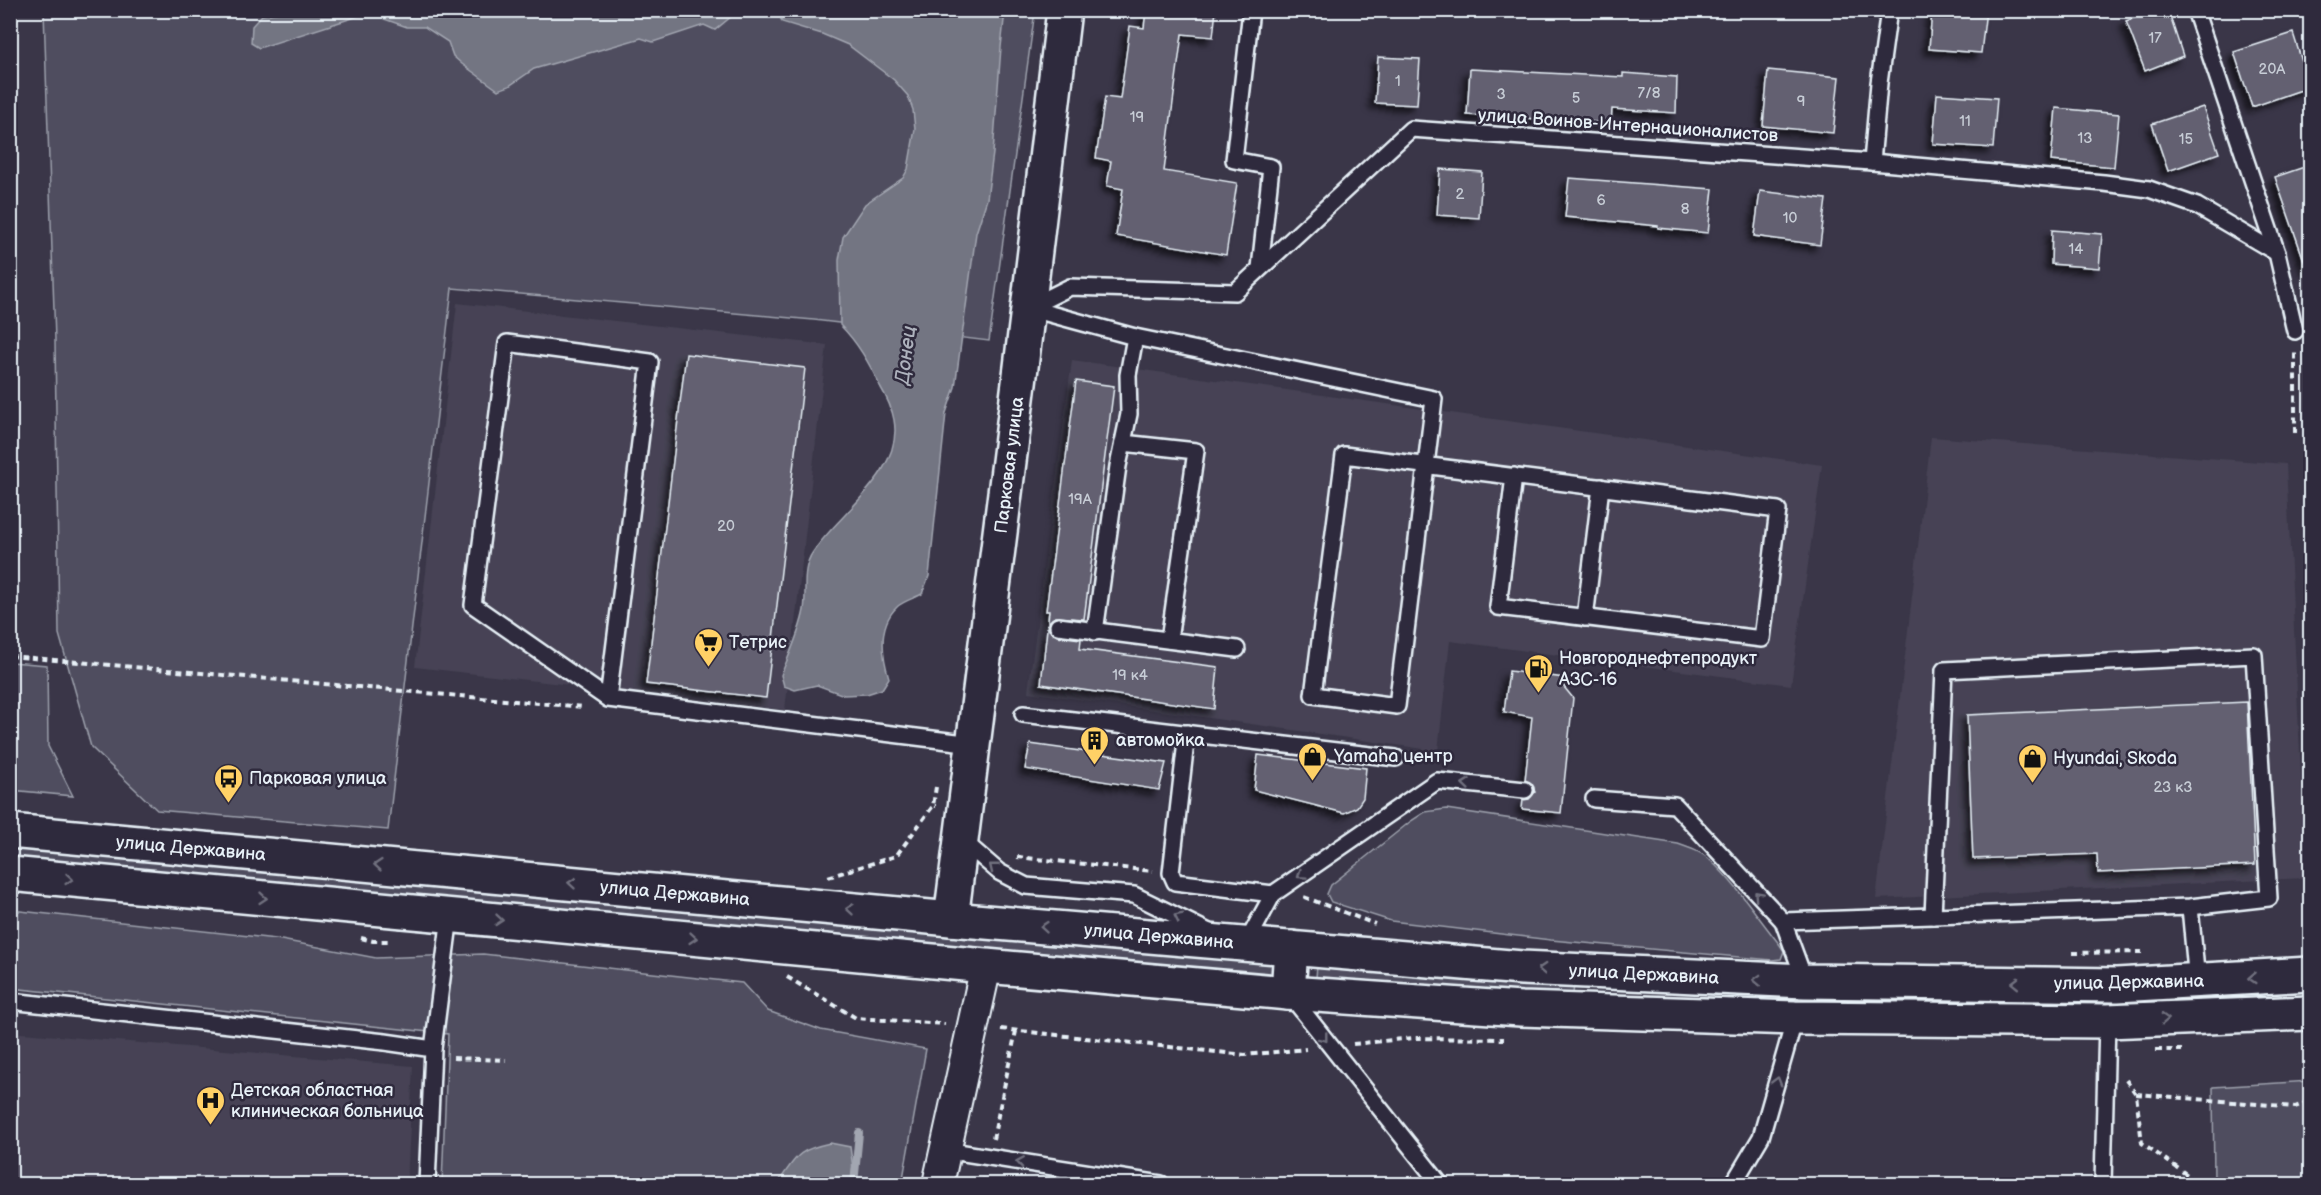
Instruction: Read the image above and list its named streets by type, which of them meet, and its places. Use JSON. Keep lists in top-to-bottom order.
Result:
{
  "streets": {
    "main road": ["Парковая улица", "улица Державина"],
    "lane": ["улица Воинов-Интернационалистов"]
  },
  "crossings": [
    ["улица Воинов-Интернационалистов", "Парковая улица"],
    ["Парковая улица", "улица Державина"]
  ],
  "water": ["Донец"],
  "places": {
    "supermarket": ["Тетрис"],
    "fuel station": ["Новгороднефтепродукт АЗС-16"],
    "building": ["автомойка"],
    "shop": ["Yamaha центр", "Hyundai, Skoda"],
    "bus stop": ["Парковая улица"],
    "hospital": ["Детская областная клиническая больница"]
  },
  "house_numbers": [
    "17",
    "20А",
    "1",
    "7/8",
    "3",
    "5",
    "9",
    "19",
    "11",
    "13",
    "15",
    "2",
    "6",
    "8",
    "10",
    "14",
    "19А",
    "20",
    "19 к4",
    "23 к3"
  ]
}
